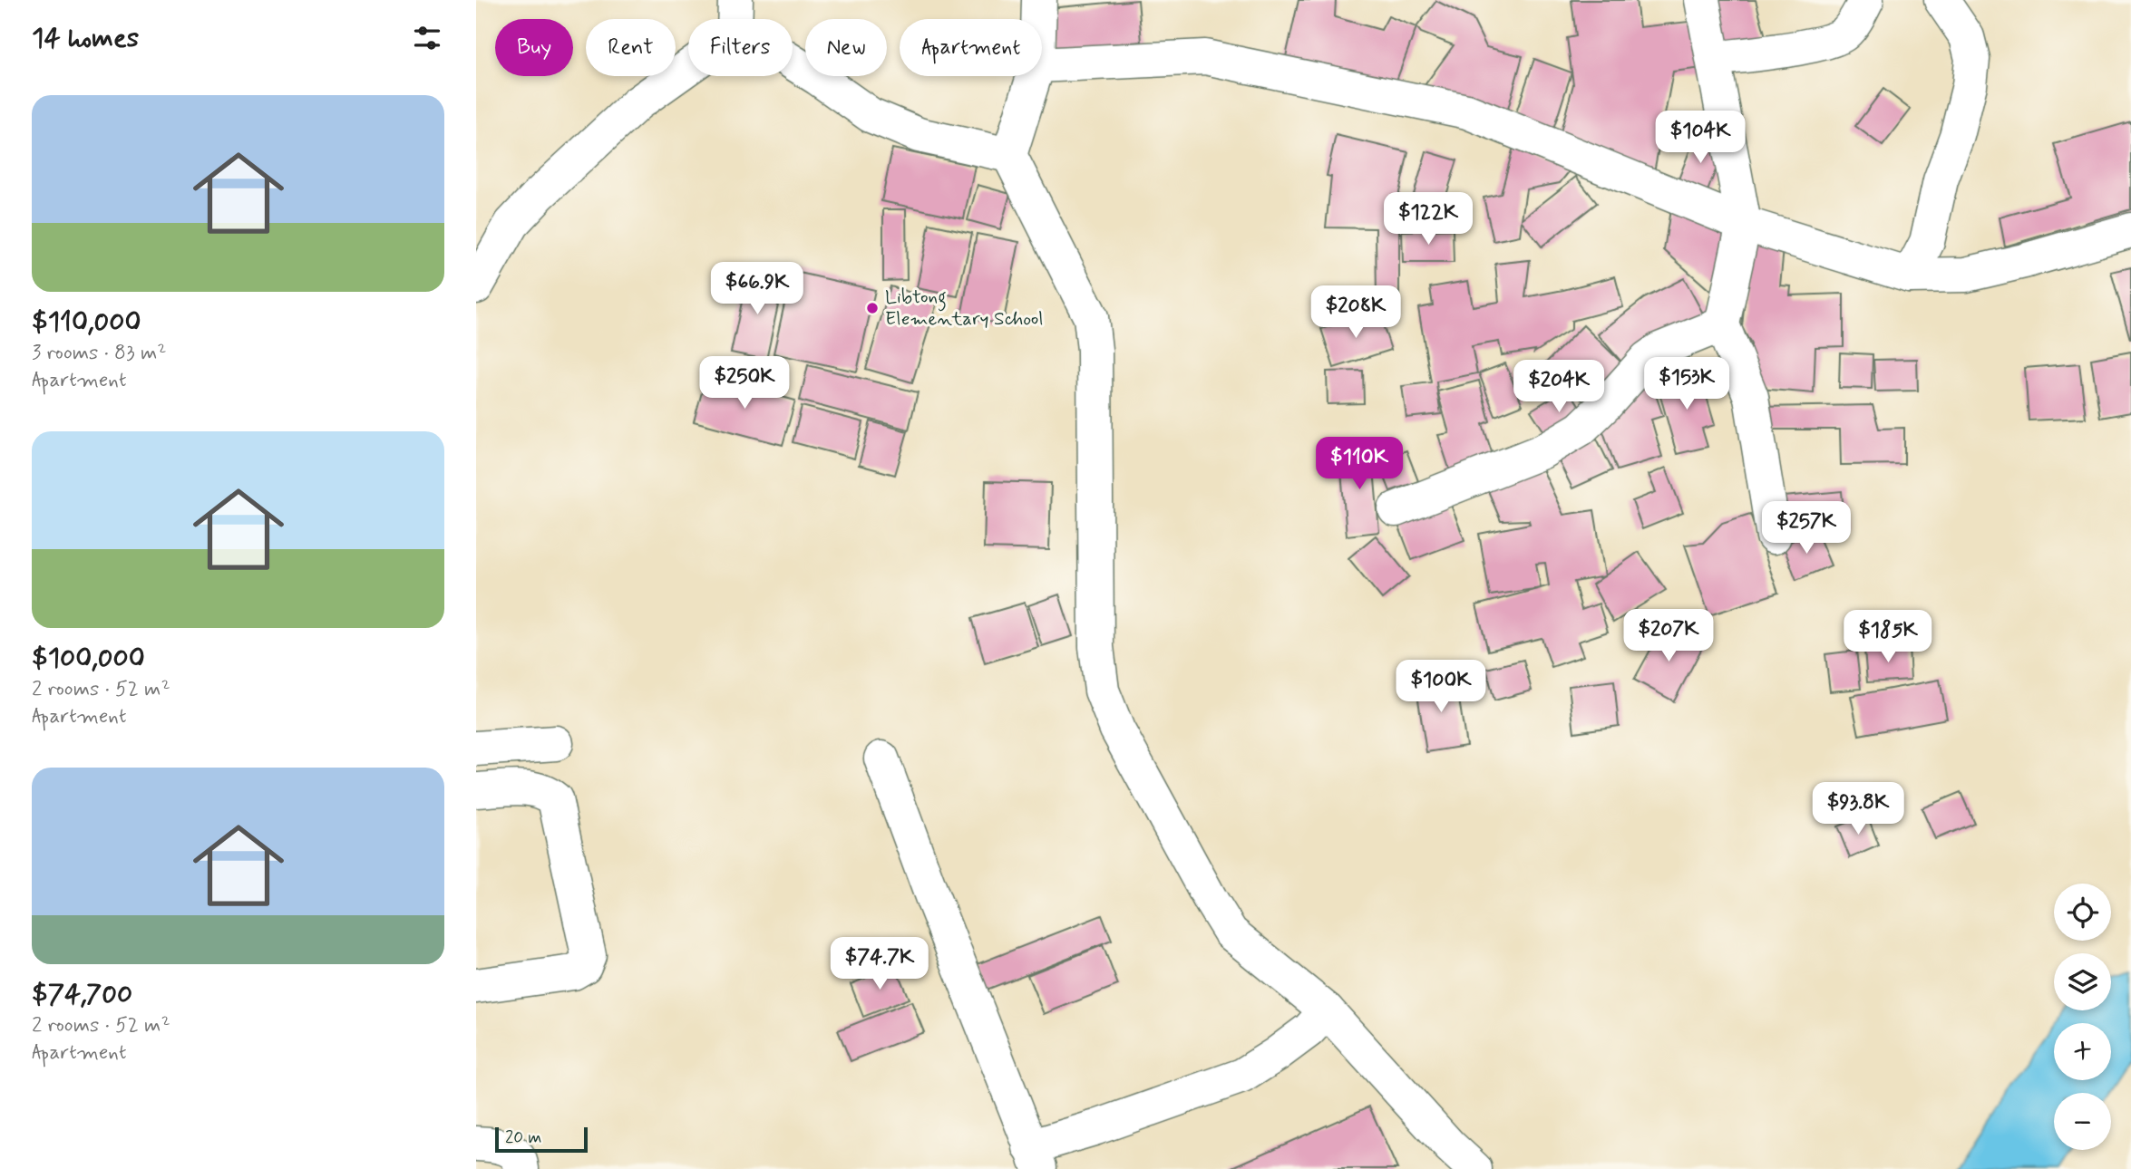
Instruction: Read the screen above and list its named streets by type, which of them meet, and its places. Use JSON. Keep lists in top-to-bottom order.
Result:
{
  "places": ["Libtong Elementary School"],
  "scale_bar": "20 m",
  "page": {
    "heading": "14 homes",
    "chip": [
      "Buy",
      "Rent",
      "Filters",
      "New",
      "Apartment"
    ],
    "list": [
      {
        "name": "$110,000",
        "note": "3 rooms · 83 m² · Apartment"
      },
      {
        "name": "$100,000",
        "note": "2 rooms · 52 m² · Apartment"
      },
      {
        "name": "$74,700",
        "note": "2 rooms · 52 m² · Apartment"
      }
    ],
    "price": [
      "$104K",
      "$122K",
      "$66.9K",
      "$208K",
      "$250K",
      "$153K",
      "$204K",
      "$110K",
      "$257K",
      "$207K",
      "$185K",
      "$100K",
      "$93.8K",
      "$74.7K"
    ],
    "map_buttons": ["+", "−"],
    "scale": "20 m"
  }
}
